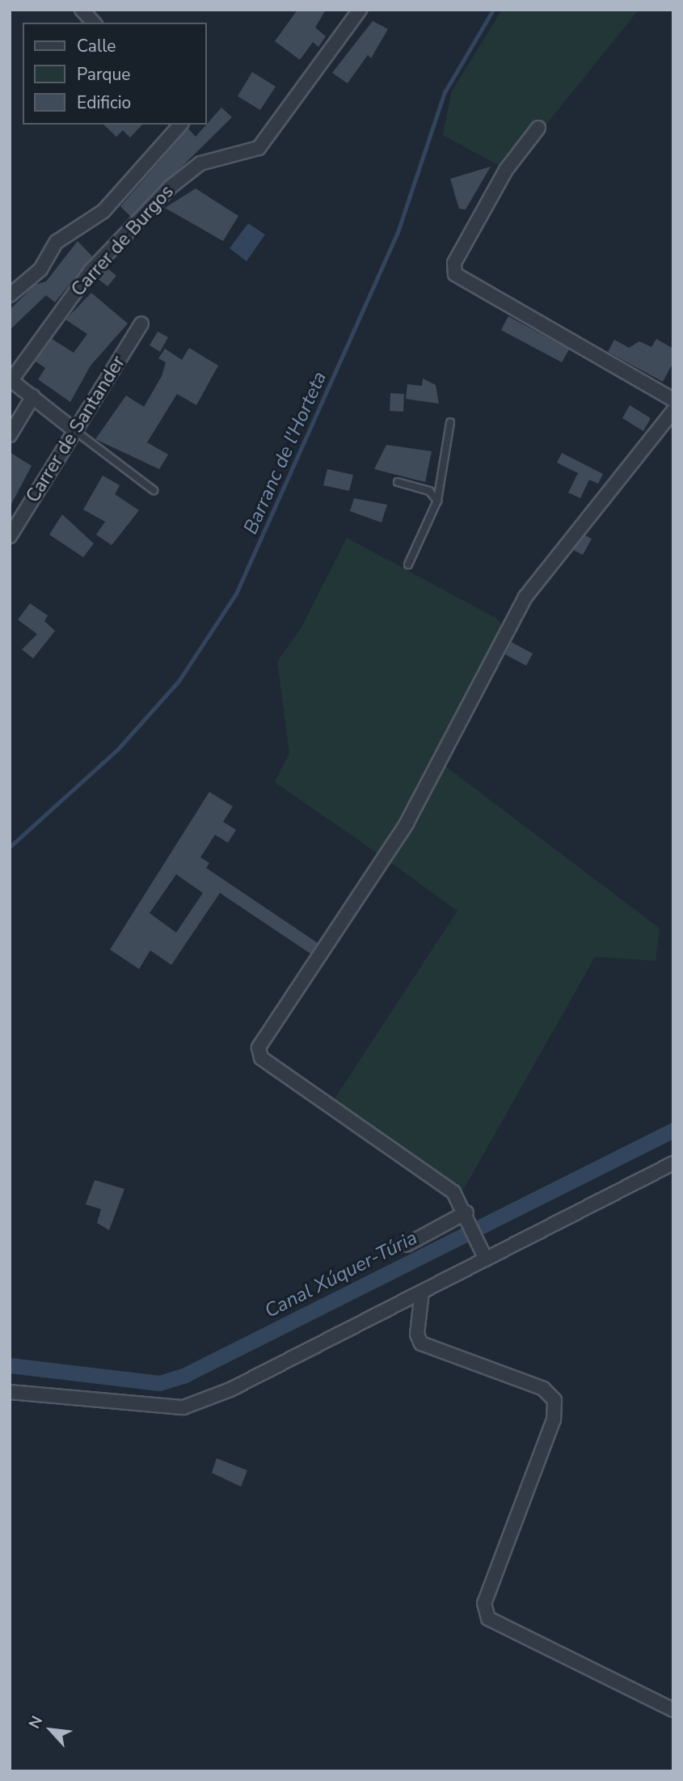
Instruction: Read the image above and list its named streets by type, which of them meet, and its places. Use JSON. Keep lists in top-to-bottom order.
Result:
{
  "streets": {
    "street": ["Carrer de Burgos", "Carrer de Santander"]
  },
  "crossings": [
    ["Carrer de Burgos", "Carrer de Santander"]
  ],
  "water": ["Barranc de l'Horteta", "Canal Xúquer-Túria"],
  "legend": ["Calle", "Parque", "Edificio"],
  "north": "top left"
}
